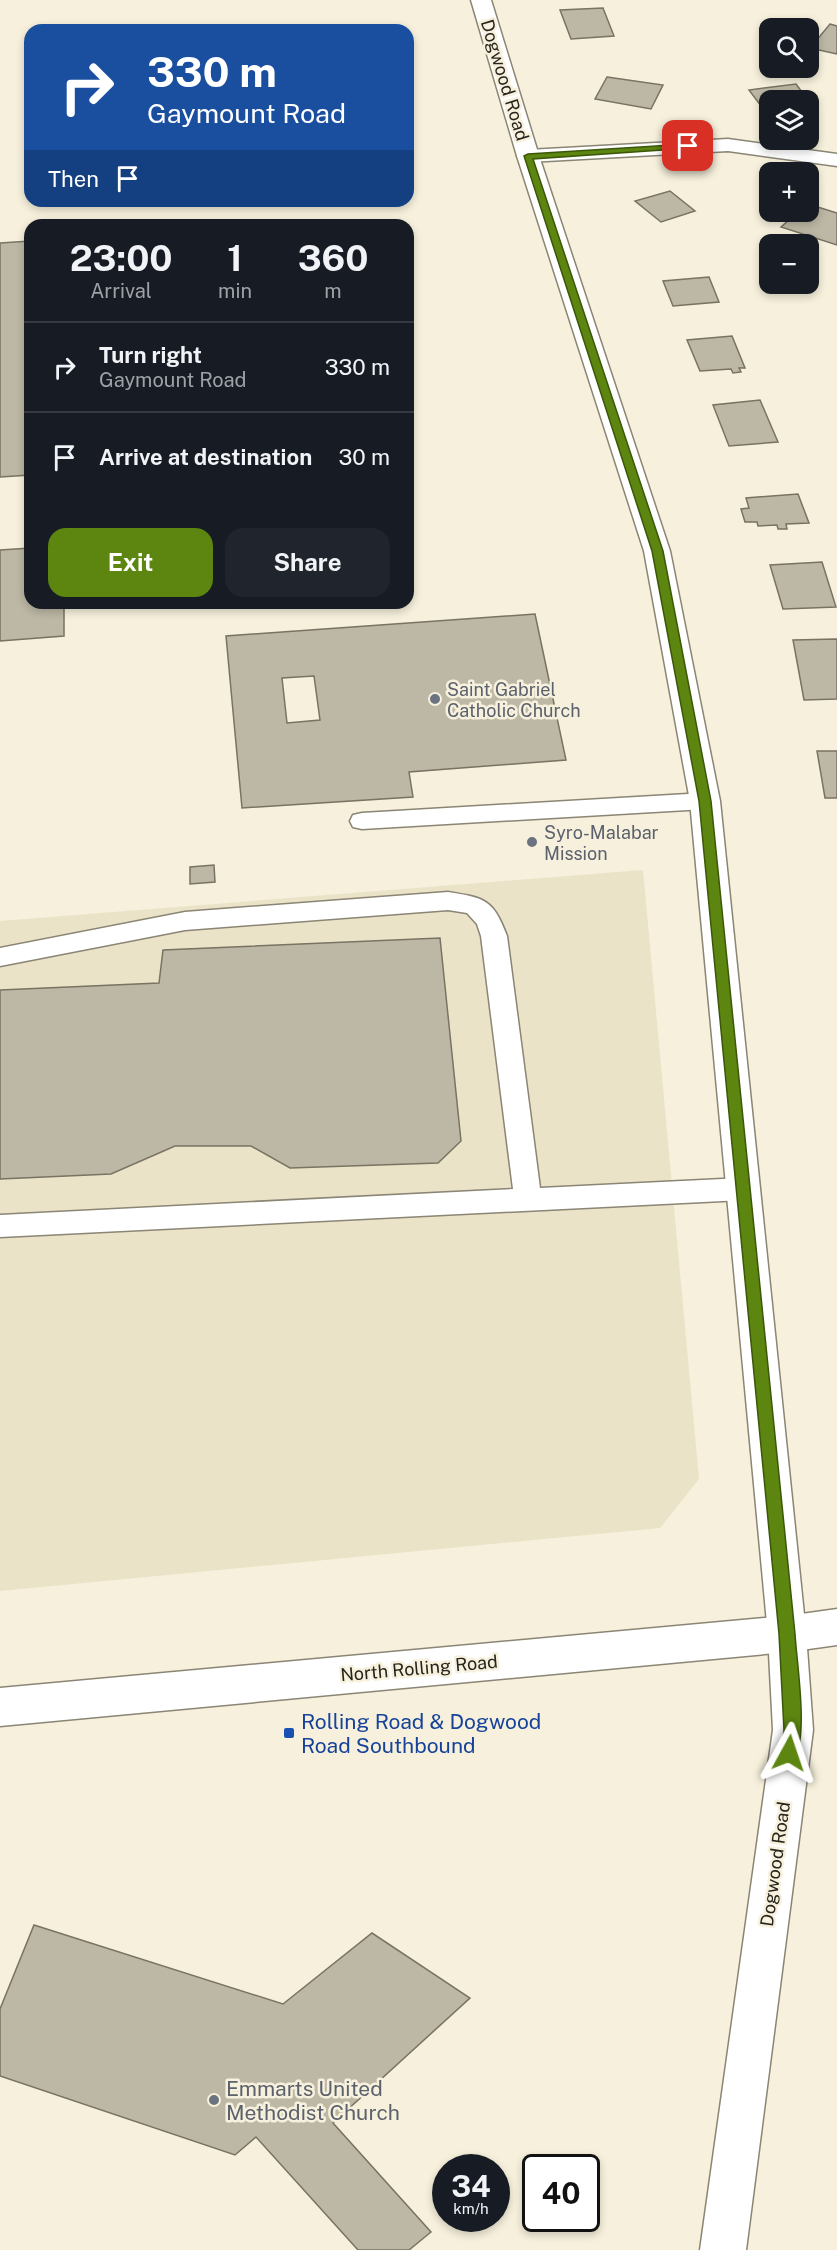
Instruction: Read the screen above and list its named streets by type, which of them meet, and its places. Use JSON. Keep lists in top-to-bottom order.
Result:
{
  "streets": {
    "main road": ["Dogwood Road", "North Rolling Road"]
  },
  "crossings": [
    ["Dogwood Road", "North Rolling Road"]
  ],
  "places": {
    "other": ["Saint Gabriel Catholic Church", "Syro-Malabar Mission", "Emmarts United Methodist Church"],
    "transit": ["Rolling Road & Dogwood Road Southbound"]
  },
  "page": {
    "map_buttons": ["+", "−"],
    "turn": ["330 m", "Gaymount Road"],
    "then": "Then",
    "eta": [
      "23:00",
      "Arrival",
      "1",
      "min",
      "360",
      "m"
    ],
    "list": [
      {
        "name": "Turn right",
        "note": "Gaymount Road",
        "value": "330 m"
      },
      {
        "name": "Arrive at destination",
        "value": "30 m"
      }
    ],
    "buttons": ["Exit", "Share"],
    "speed": "34 km/h",
    "limit": "40"
  }
}
